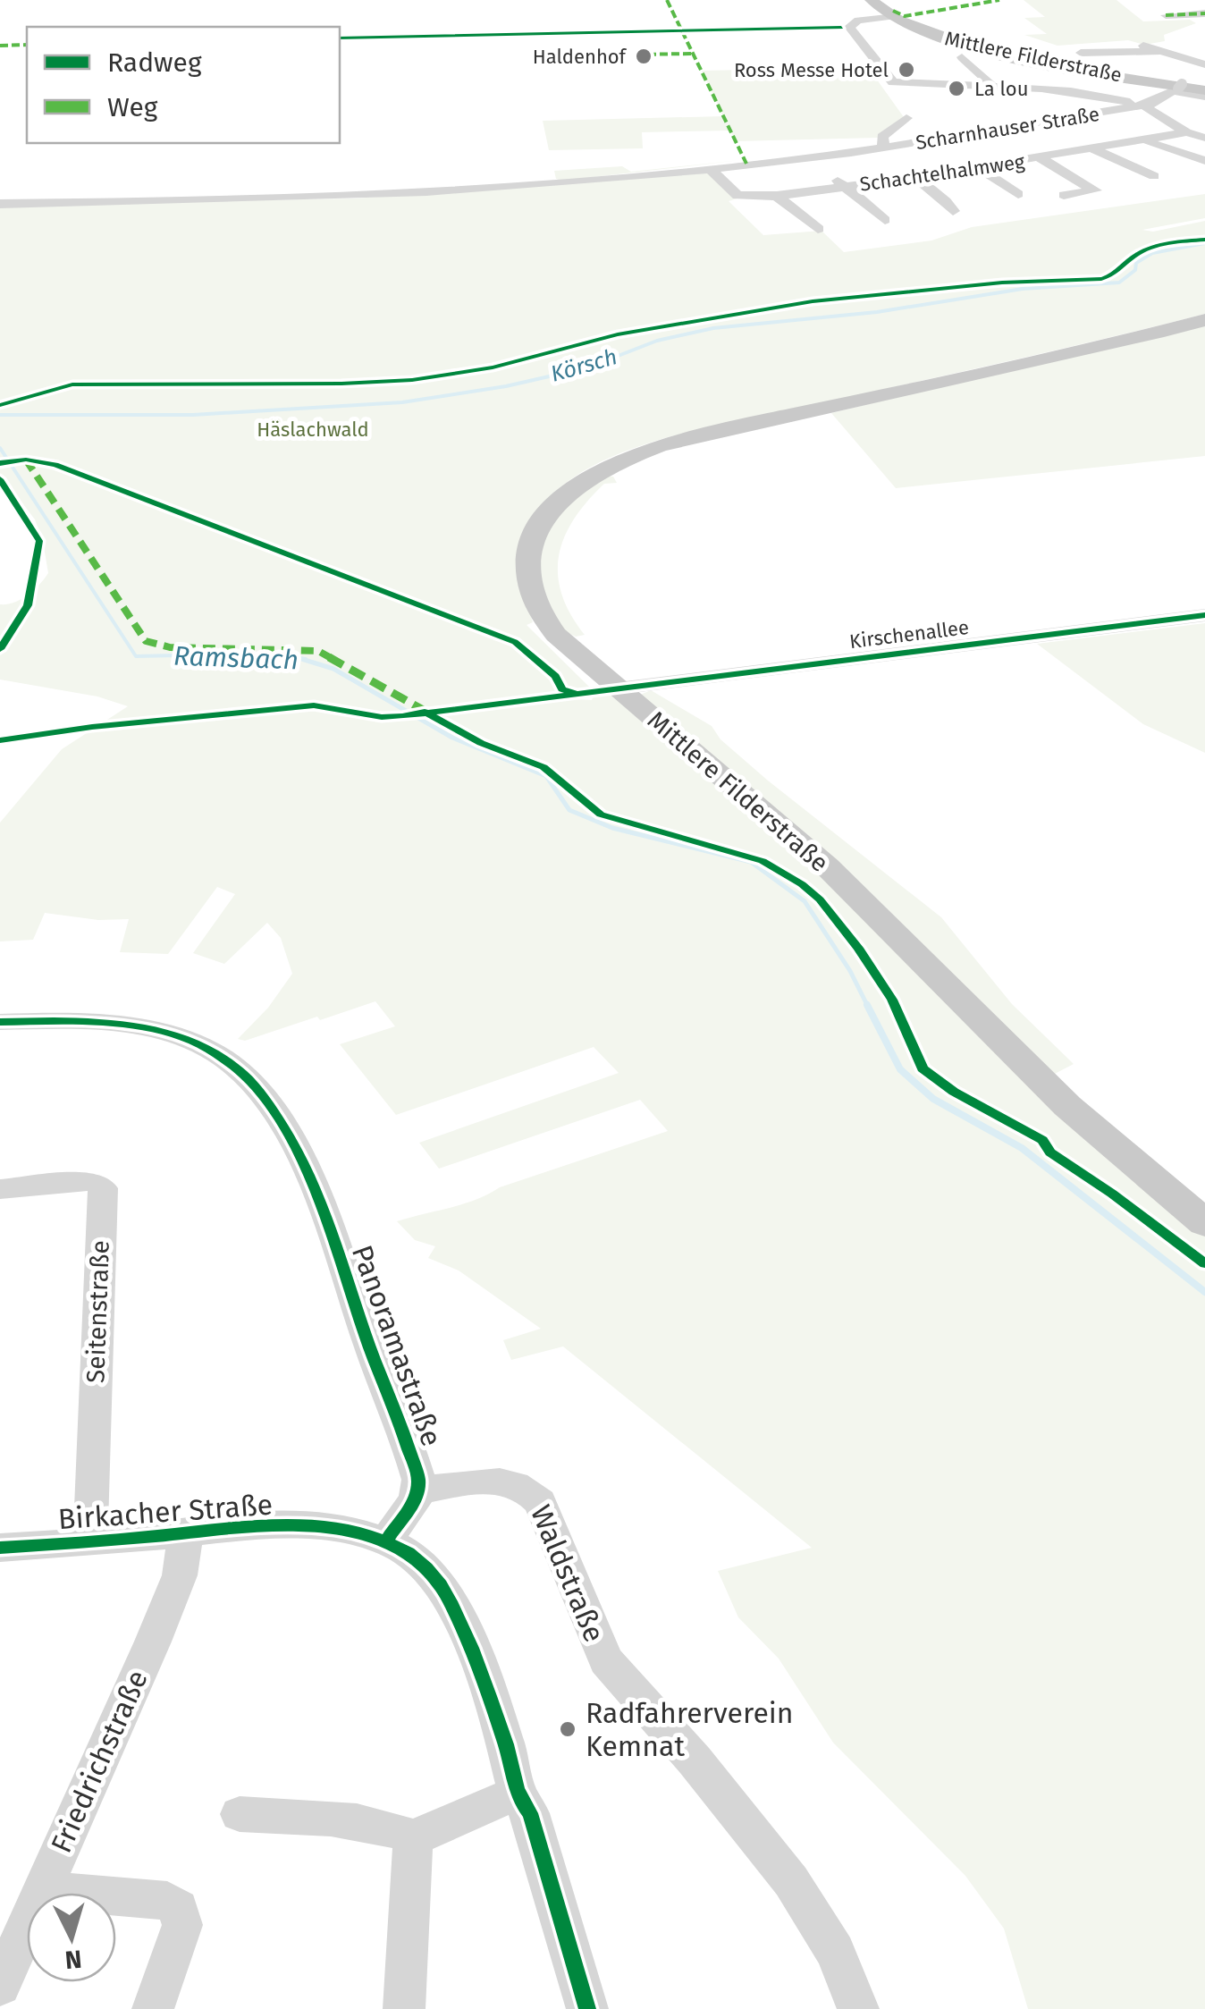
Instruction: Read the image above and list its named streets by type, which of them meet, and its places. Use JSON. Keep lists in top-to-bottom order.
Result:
{
  "streets": {
    "main road": ["Mittlere Filderstraße"],
    "street": [
      "Scharnhauser Straße",
      "Schachtelhalmweg",
      "Kirschenallee",
      "Seitenstraße",
      "Panoramastraße",
      "Birkacher Straße",
      "Waldstraße",
      "Friedrichstraße"
    ]
  },
  "crossings": [
    ["Mittlere Filderstraße", "Kirschenallee"],
    ["Scharnhauser Straße", "Schachtelhalmweg"],
    ["Seitenstraße", "Birkacher Straße"],
    ["Panoramastraße", "Waldstraße"],
    ["Birkacher Straße", "Friedrichstraße"]
  ],
  "water": ["Körsch", "Ramsbach"],
  "parks": ["Häslachwald"],
  "places": [
    "Haldenhof",
    "Ross Messe Hotel",
    "La lou",
    "Radfahrerverein Kemnat"
  ],
  "legend": ["Radweg", "Weg"],
  "north": "bottom"
}
